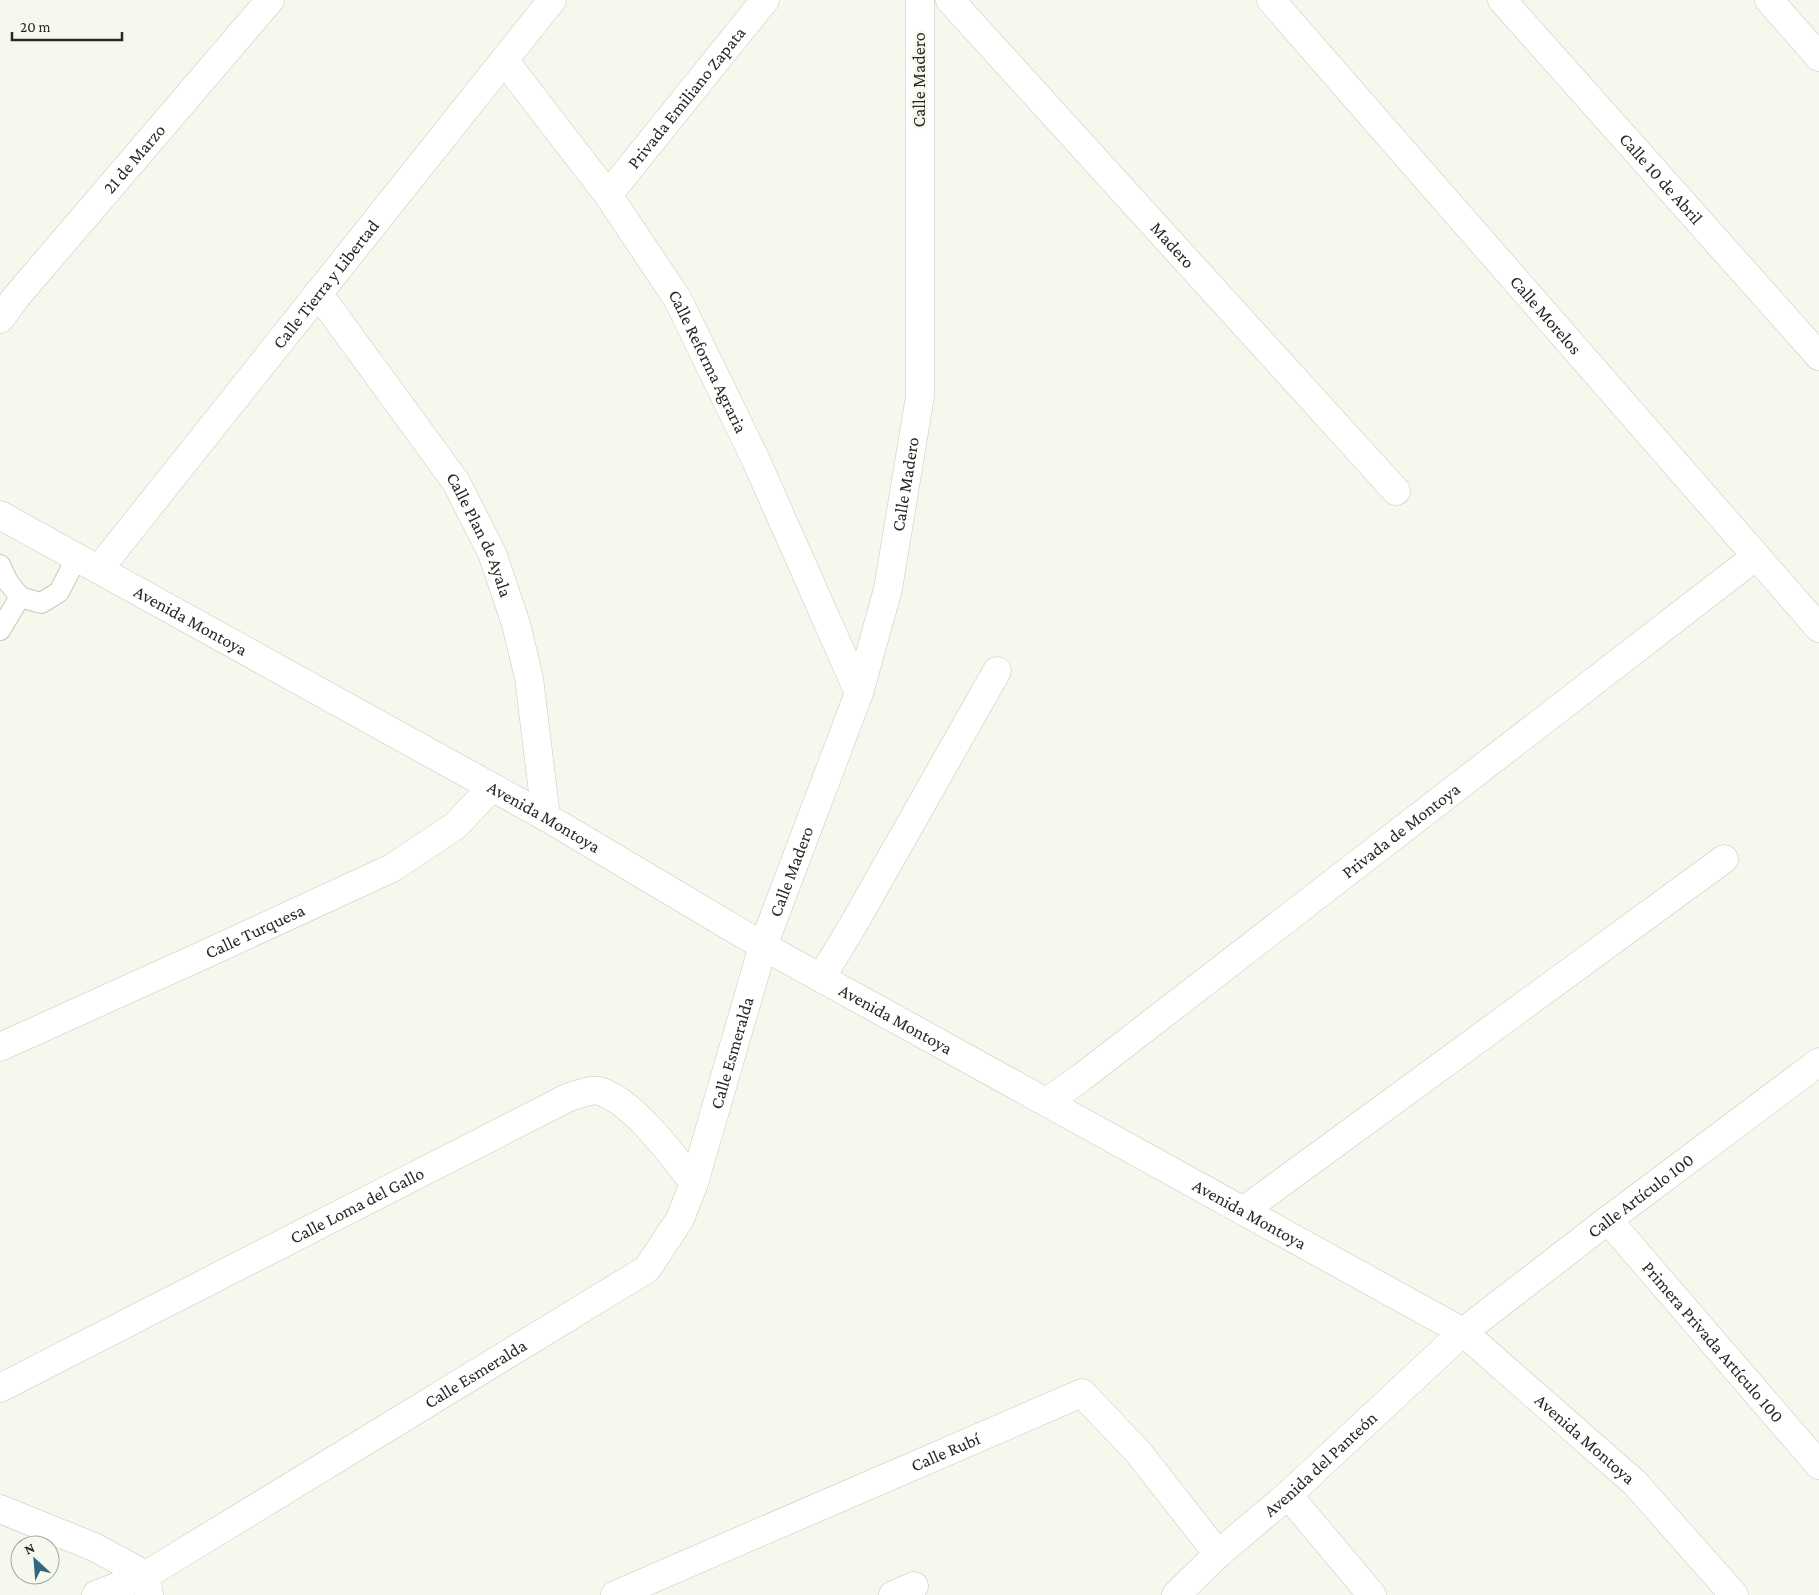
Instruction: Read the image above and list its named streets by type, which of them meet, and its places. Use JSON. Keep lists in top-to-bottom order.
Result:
{
  "streets": {
    "street": [
      "Calle Madero",
      "Privada Emiliano Zapata",
      "21 de Marzo",
      "Calle 10 de Abril",
      "Madero",
      "Calle Tierra y Libertad",
      "Calle Morelos",
      "Calle Reforma Agraria",
      "Calle Plan de Ayala",
      "Avenida Montoya",
      "Privada de Montoya",
      "Calle Turquesa",
      "Calle Esmeralda",
      "Calle Artículo 100",
      "Calle Loma del Gallo",
      "Primera Privada Artículo 100",
      "Calle Rubí",
      "Avenida del Panteón"
    ]
  },
  "crossings": [
    ["Calle Madero", "Calle Reforma Agraria"],
    ["Calle Madero", "Avenida Montoya"],
    ["Calle Madero", "Calle Esmeralda"],
    ["Privada Emiliano Zapata", "Calle Reforma Agraria"],
    ["Calle Tierra y Libertad", "Calle Reforma Agraria"],
    ["Calle Tierra y Libertad", "Calle Plan de Ayala"],
    ["Calle Tierra y Libertad", "Avenida Montoya"],
    ["Calle Morelos", "Privada de Montoya"],
    ["Calle Plan de Ayala", "Avenida Montoya"],
    ["Avenida Montoya", "Privada de Montoya"],
    ["Avenida Montoya", "Calle Turquesa"],
    ["Avenida Montoya", "Calle Esmeralda"],
    ["Avenida Montoya", "Calle Artículo 100"],
    ["Avenida Montoya", "Avenida del Panteón"],
    ["Calle Esmeralda", "Calle Loma del Gallo"],
    ["Calle Artículo 100", "Primera Privada Artículo 100"],
    ["Calle Artículo 100", "Avenida del Panteón"],
    ["Calle Rubí", "Avenida del Panteón"]
  ],
  "scale_bar": "20 m",
  "north": "top left"
}
